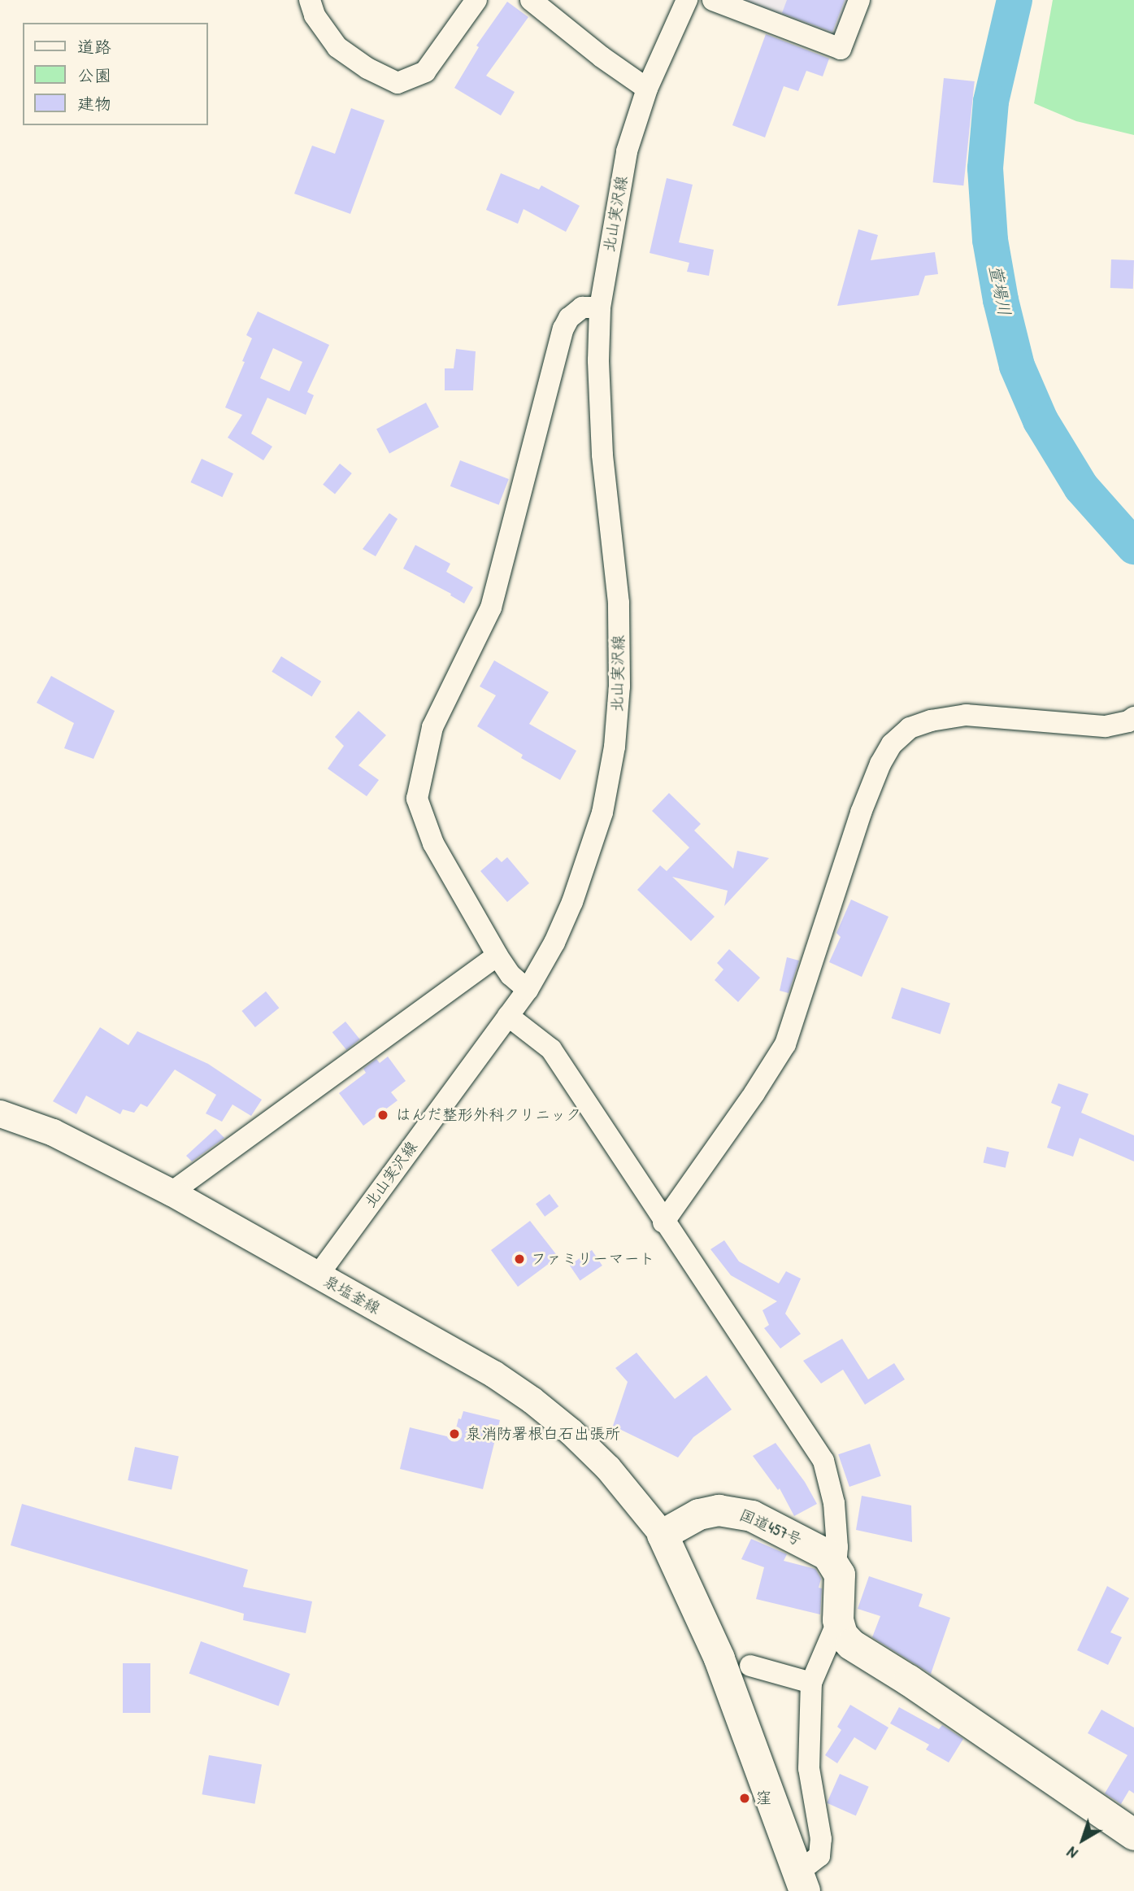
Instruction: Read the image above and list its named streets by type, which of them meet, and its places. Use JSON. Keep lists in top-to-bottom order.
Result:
{
  "streets": {
    "highway": ["国道457号"],
    "main road": ["泉塩釜線"],
    "street": ["北山実沢線"]
  },
  "crossings": [
    ["北山実沢線", "泉塩釜線"],
    ["泉塩釜線", "国道457号"]
  ],
  "water": ["萱場川"],
  "places": [
    "はんだ整形外科クリニック",
    "ファミリーマート",
    "泉消防署根白石出張所",
    "窪"
  ],
  "legend": ["道路", "公園", "建物"],
  "north": "bottom left"
}
